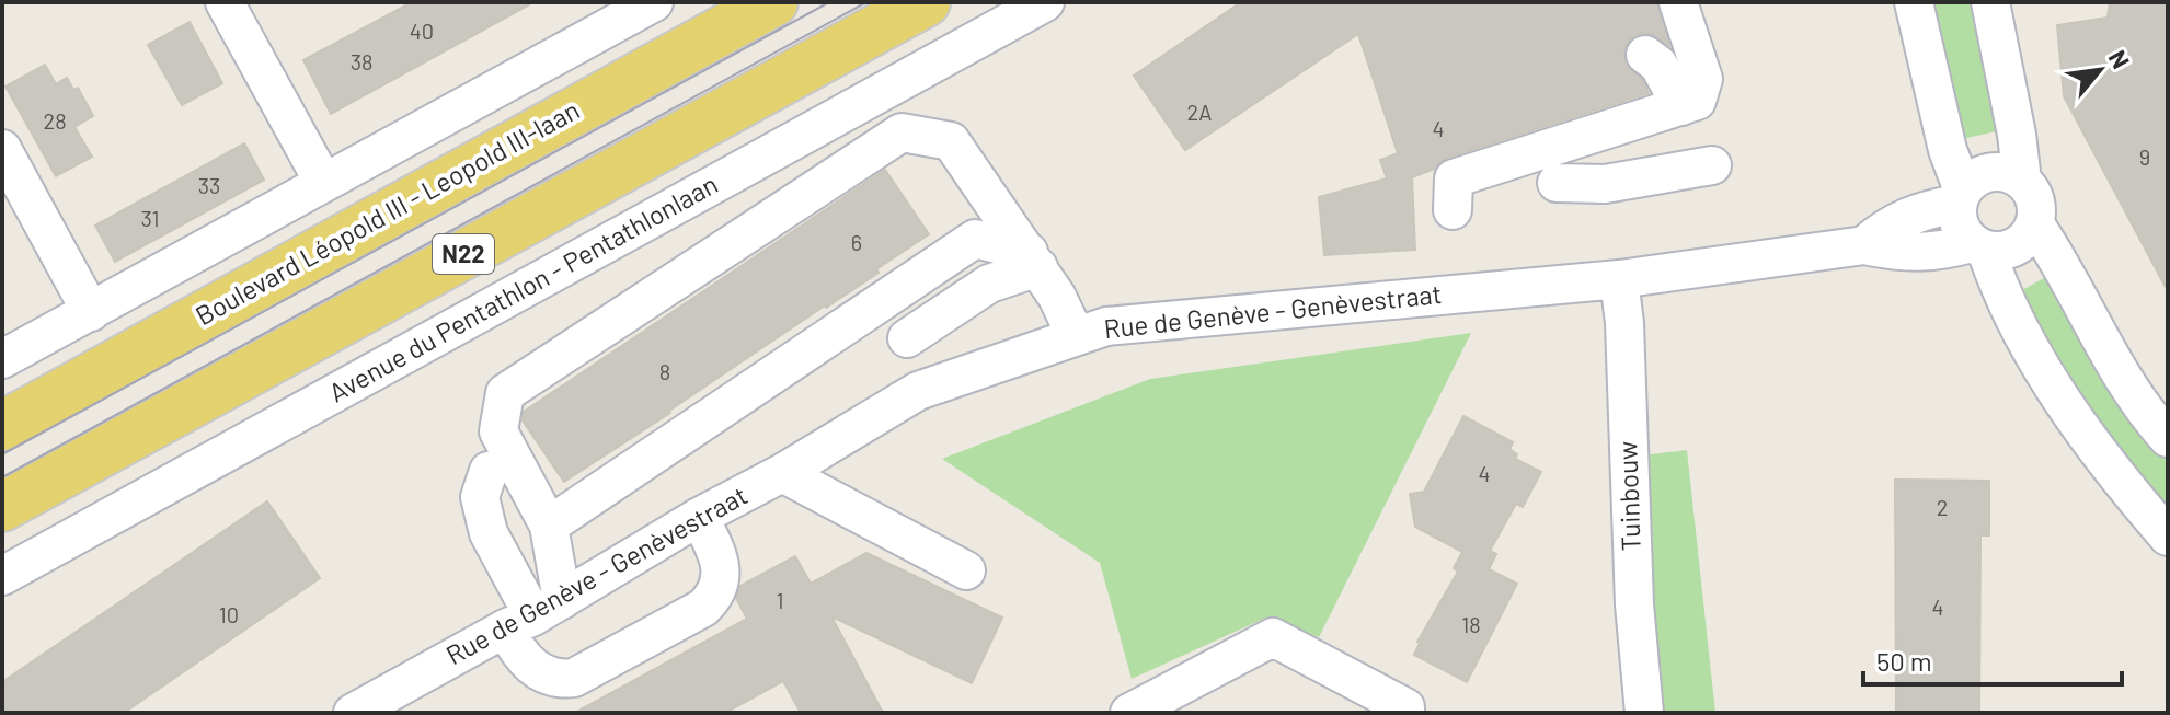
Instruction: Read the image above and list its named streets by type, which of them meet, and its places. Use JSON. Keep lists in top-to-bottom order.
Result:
{
  "streets": {
    "main road": ["Boulevard Léopold III - Leopold III-laan", "N22"],
    "street": ["Avenue du Pentathlon - Pentathlonlaan", "Rue de Genève - Genèvestraat", "Tuinbouw"]
  },
  "crossings": [
    ["Rue de Genève - Genèvestraat", "Tuinbouw"]
  ],
  "house_numbers": [
    "40",
    "38",
    "2A",
    "28",
    "4",
    "9",
    "33",
    "31",
    "6",
    "8",
    "4",
    "2",
    "1",
    "4",
    "10",
    "18"
  ],
  "scale_bar": "50 m",
  "north": "top right"
}
